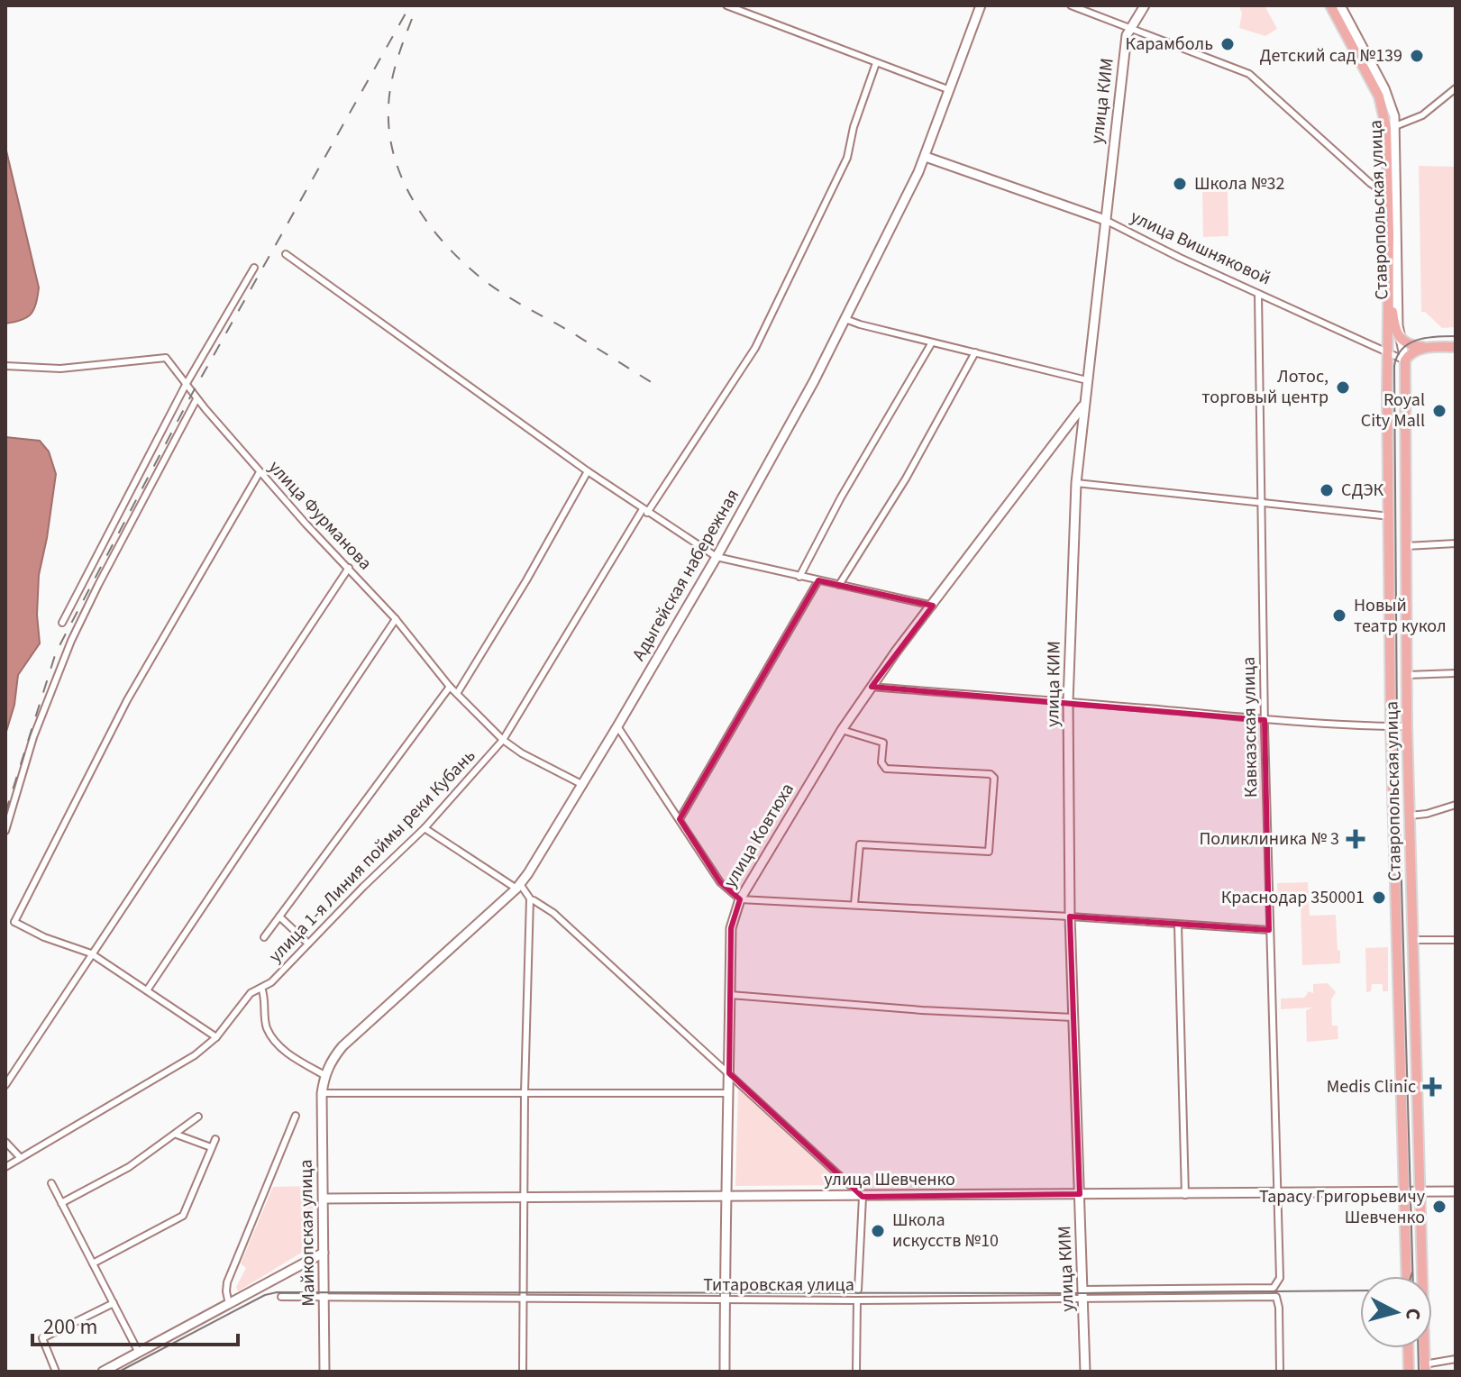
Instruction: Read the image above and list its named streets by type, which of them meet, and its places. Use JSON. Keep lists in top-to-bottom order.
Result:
{
  "streets": {
    "main road": ["Ставропольская улица"],
    "street": [
      "улица КИМ",
      "улица Вишняковой",
      "улица Фурманова",
      "Адыгейская набережная",
      "Кавказская улица",
      "улица Ковтюха",
      "улица 1-я Линия поймы реки Кубань",
      "улица Шевченко",
      "Майкопская улица",
      "Титаровская улица"
    ]
  },
  "crossings": [
    ["улица КИМ", "улица Вишняковой"],
    ["улица КИМ", "улица Ковтюха"],
    ["улица КИМ", "улица Шевченко"],
    ["улица КИМ", "Титаровская улица"],
    ["Ставропольская улица", "улица Вишняковой"],
    ["Ставропольская улица", "улица Шевченко"],
    ["улица Вишняковой", "Адыгейская набережная"],
    ["улица Вишняковой", "Кавказская улица"],
    ["улица Фурманова", "Адыгейская набережная"],
    ["улица Фурманова", "улица 1-я Линия поймы реки Кубань"],
    ["Адыгейская набережная", "Майкопская улица"],
    ["Кавказская улица", "улица Шевченко"],
    ["Кавказская улица", "Титаровская улица"],
    ["улица Ковтюха", "улица Шевченко"],
    ["улица Ковтюха", "Титаровская улица"],
    ["улица Шевченко", "Майкопская улица"],
    ["Майкопская улица", "Титаровская улица"]
  ],
  "places": {
    "other": [
      "Карамболь",
      "Детский сад №139",
      "Школа №32",
      "Лотос, торговый центр",
      "Royal City Mall",
      "СДЭК",
      "Новый театр кукол",
      "Краснодар 350001",
      "Тарасу Григорьевичу Шевченко",
      "Школа искусств №10"
    ],
    "health": ["Поликлиника № 3", "Medis Clinic"]
  },
  "scale_bar": "200 m",
  "north": "right"
}
